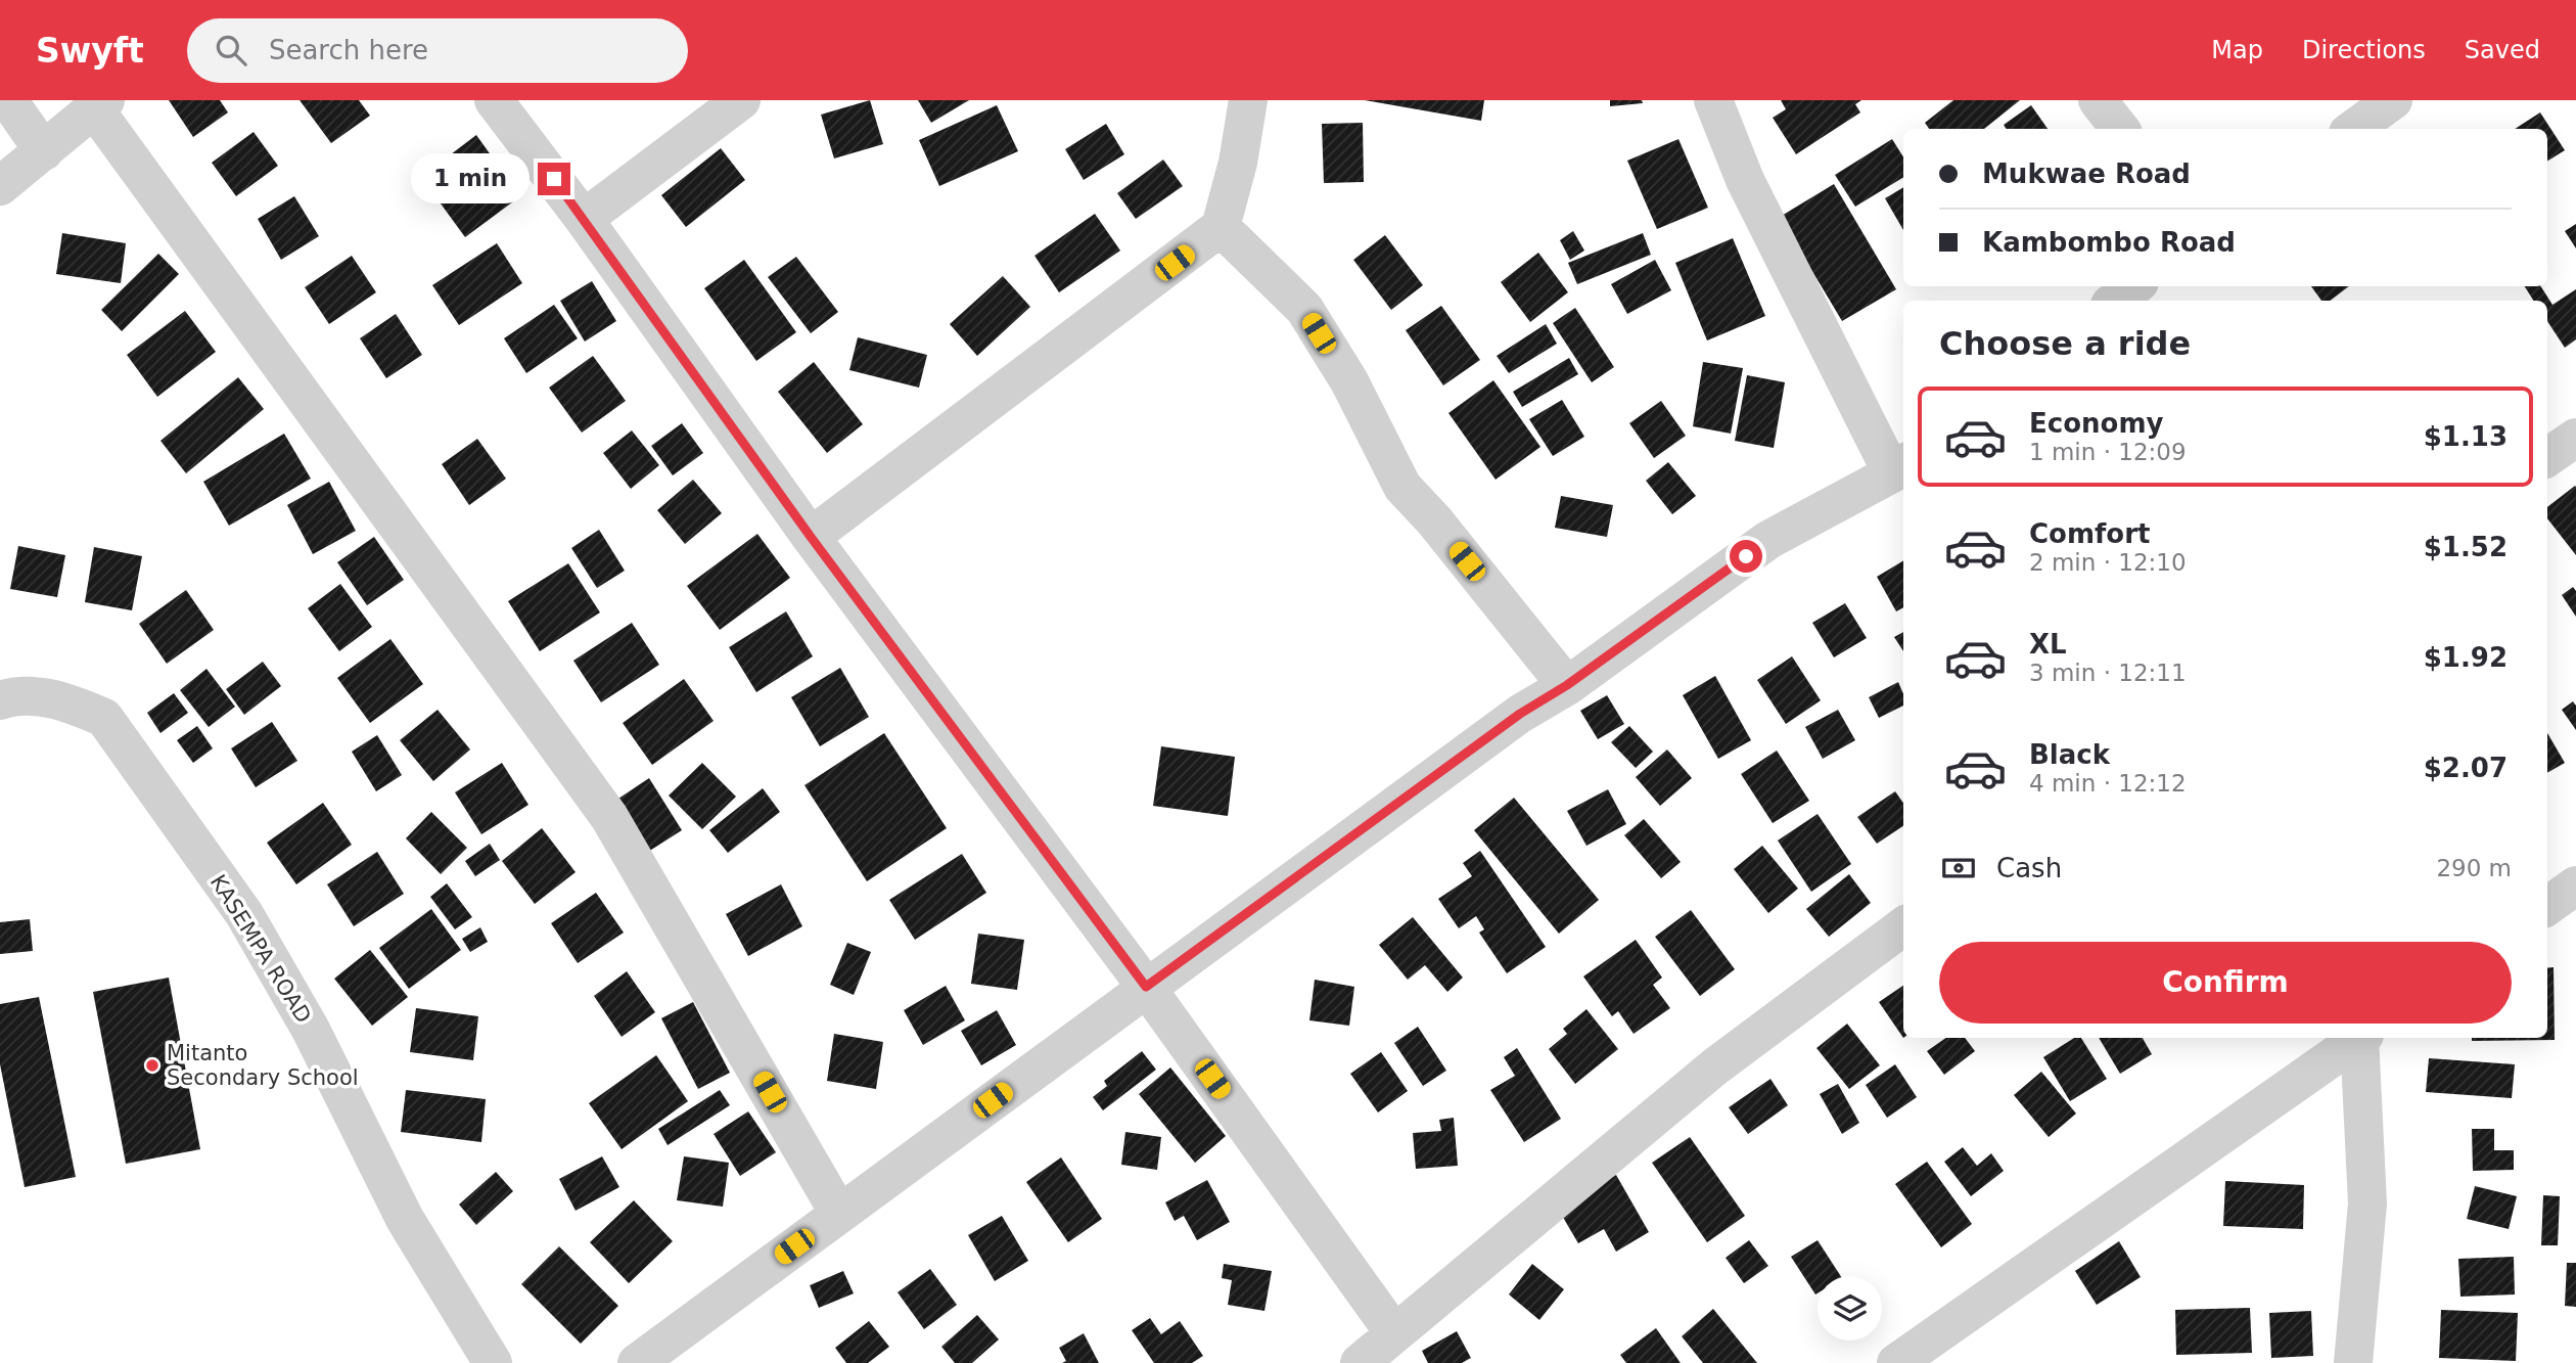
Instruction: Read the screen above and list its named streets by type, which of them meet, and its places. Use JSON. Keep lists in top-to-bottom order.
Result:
{
  "streets": {
    "street": ["KASEMPA ROAD"]
  },
  "places": ["Mitanto Secondary School"],
  "page": {
    "header": "Swyft",
    "search": "Search here",
    "nav": ["Map", "Directions", "Saved"],
    "banner": ["Mukwae Road", "Kambombo Road"],
    "bubble": "1 min",
    "heading": "Choose a ride",
    "list": [
      {
        "name": "Economy",
        "note": "1 min · 12:09",
        "value": "$1.13"
      },
      {
        "name": "Comfort",
        "note": "2 min · 12:10",
        "value": "$1.52"
      },
      {
        "name": "XL",
        "note": "3 min · 12:11",
        "value": "$1.92"
      },
      {
        "name": "Black",
        "note": "4 min · 12:12",
        "value": "$2.07"
      }
    ],
    "pay": ["Cash", "290 m"],
    "buttons": "Confirm"
  }
}
